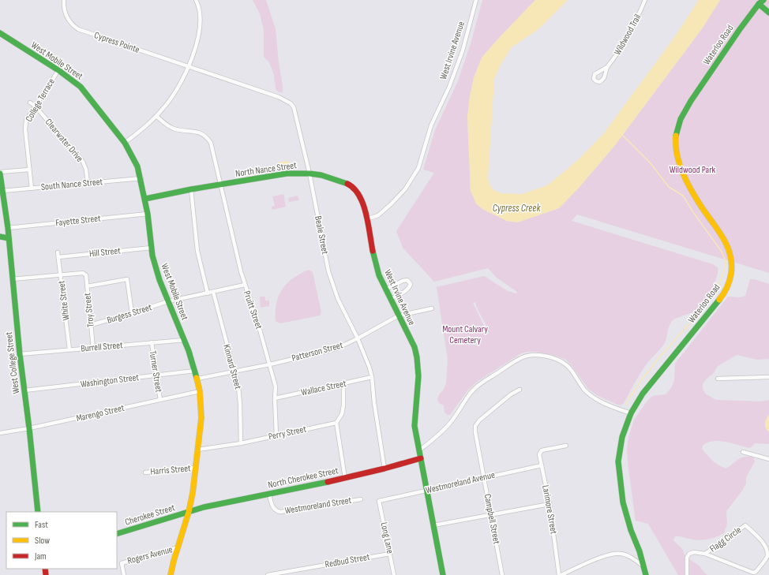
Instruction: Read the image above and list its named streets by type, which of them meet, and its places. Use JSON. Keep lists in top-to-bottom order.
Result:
{
  "streets": {
    "street": [
      "Wildwood Trail",
      "Cypress Pointe",
      "Waterloo Road",
      "West Irvine Avenue",
      "West Mobile Street",
      "College Terrace",
      "Clearwater Drive",
      "North Nance Street",
      "South Nance Street",
      "Fayette Street",
      "Beale Street",
      "Hill Street",
      "White Street",
      "Troy Street",
      "Pruitt Street",
      "Burgess Street",
      "Burrell Street",
      "Patterson Street",
      "West College Street",
      "Kinnard Street",
      "Turner Street",
      "Washington Street",
      "Wallace Street",
      "Marengo Street",
      "Perry Street",
      "Harris Street",
      "North Cherokee Street",
      "Westmoreland Avenue",
      "Westmoreland Street",
      "Larimore Street",
      "Cherokee Street",
      "Campbell Street",
      "Long Lane",
      "Flagg Circle",
      "Rogers Avenue",
      "Redbud Street"
    ]
  },
  "crossings": [
    ["Cypress Pointe", "Beale Street"],
    ["West Irvine Avenue", "North Nance Street"],
    ["West Irvine Avenue", "Patterson Street"],
    ["West Irvine Avenue", "North Cherokee Street"],
    ["West Irvine Avenue", "Westmoreland Avenue"],
    ["West Mobile Street", "College Terrace"],
    ["West Mobile Street", "North Nance Street"],
    ["West Mobile Street", "South Nance Street"],
    ["West Mobile Street", "Fayette Street"],
    ["West Mobile Street", "Hill Street"],
    ["West Mobile Street", "Burgess Street"],
    ["West Mobile Street", "Burrell Street"],
    ["West Mobile Street", "Patterson Street"],
    ["West Mobile Street", "Washington Street"],
    ["West Mobile Street", "Marengo Street"],
    ["West Mobile Street", "Perry Street"],
    ["West Mobile Street", "Harris Street"],
    ["West Mobile Street", "North Cherokee Street"],
    ["West Mobile Street", "Cherokee Street"],
    ["West Mobile Street", "Rogers Avenue"],
    ["College Terrace", "Clearwater Drive"],
    ["College Terrace", "South Nance Street"],
    ["Clearwater Drive", "South Nance Street"],
    ["North Nance Street", "Beale Street"],
    ["North Nance Street", "Pruitt Street"],
    ["South Nance Street", "West College Street"],
    ["Fayette Street", "West College Street"],
    ["Beale Street", "Patterson Street"],
    ["Beale Street", "Wallace Street"],
    ["Beale Street", "North Cherokee Street"],
    ["Hill Street", "White Street"],
    ["White Street", "Troy Street"],
    ["White Street", "Burrell Street"],
    ["Troy Street", "Burgess Street"],
    ["Troy Street", "Burrell Street"],
    ["Pruitt Street", "Burgess Street"],
    ["Pruitt Street", "Patterson Street"],
    ["Pruitt Street", "Wallace Street"],
    ["Pruitt Street", "Perry Street"],
    ["Burgess Street", "Kinnard Street"],
    ["Burrell Street", "West College Street"],
    ["Burrell Street", "Turner Street"],
    ["Patterson Street", "Kinnard Street"],
    ["West College Street", "Washington Street"],
    ["West College Street", "Marengo Street"],
    ["Kinnard Street", "Perry Street"],
    ["Turner Street", "Washington Street"],
    ["Turner Street", "Marengo Street"],
    ["North Cherokee Street", "Westmoreland Street"],
    ["North Cherokee Street", "Cherokee Street"],
    ["Westmoreland Avenue", "Larimore Street"],
    ["Westmoreland Avenue", "Campbell Street"],
    ["Westmoreland Avenue", "Long Lane"],
    ["Long Lane", "Redbud Street"]
  ],
  "water": ["Cypress Creek"],
  "parks": ["Wildwood Park", "Mount Calvary Cemetery"],
  "legend": ["Fast", "Slow", "Jam"]
}
